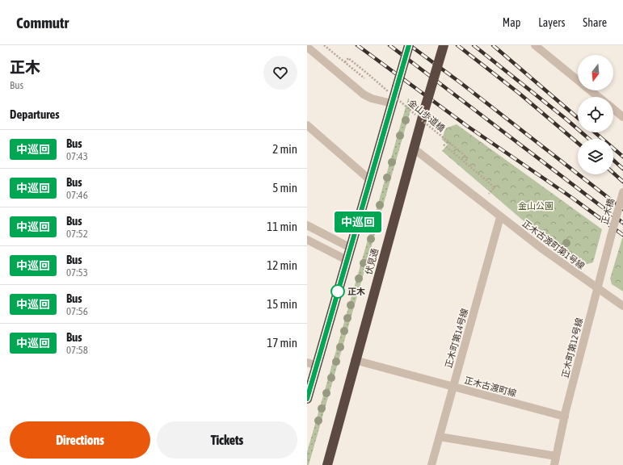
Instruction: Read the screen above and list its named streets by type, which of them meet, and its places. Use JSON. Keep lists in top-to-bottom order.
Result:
{
  "streets": {
    "highway": ["伏見通"],
    "street": [
      "正木橋",
      "正木古渡町第1号線",
      "正木町第14号線",
      "正木町第12号線",
      "正木古渡町線"
    ],
    "path": ["金山歩道橋"]
  },
  "crossings": [
    ["正木橋", "正木町第12号線"],
    ["正木古渡町第1号線", "伏見通"],
    ["正木古渡町第1号線", "正木町第14号線"],
    ["正木古渡町第1号線", "正木町第12号線"],
    ["伏見通", "正木古渡町線"],
    ["正木町第14号線", "正木古渡町線"],
    ["正木町第12号線", "正木古渡町線"]
  ],
  "parks": ["金山公園"],
  "places": ["正木"],
  "lines": ["bus line 中巡回"],
  "north": "bottom",
  "page": {
    "header": "Commutr",
    "nav": ["Map", "Layers", "Share"],
    "heading": [
      ["正木", "Bus"],
      "Departures"
    ],
    "on_map": "中巡回",
    "list": [
      {
        "mark": "中巡回",
        "name": "Bus",
        "note": "07:43",
        "value": "2 min"
      },
      {
        "mark": "中巡回",
        "name": "Bus",
        "note": "07:46",
        "value": "5 min"
      },
      {
        "mark": "中巡回",
        "name": "Bus",
        "note": "07:52",
        "value": "11 min"
      },
      {
        "mark": "中巡回",
        "name": "Bus",
        "note": "07:53",
        "value": "12 min"
      },
      {
        "mark": "中巡回",
        "name": "Bus",
        "note": "07:56",
        "value": "15 min"
      },
      {
        "mark": "中巡回",
        "name": "Bus",
        "note": "07:58",
        "value": "17 min"
      }
    ],
    "buttons": ["Directions", "Tickets"]
  }
}
